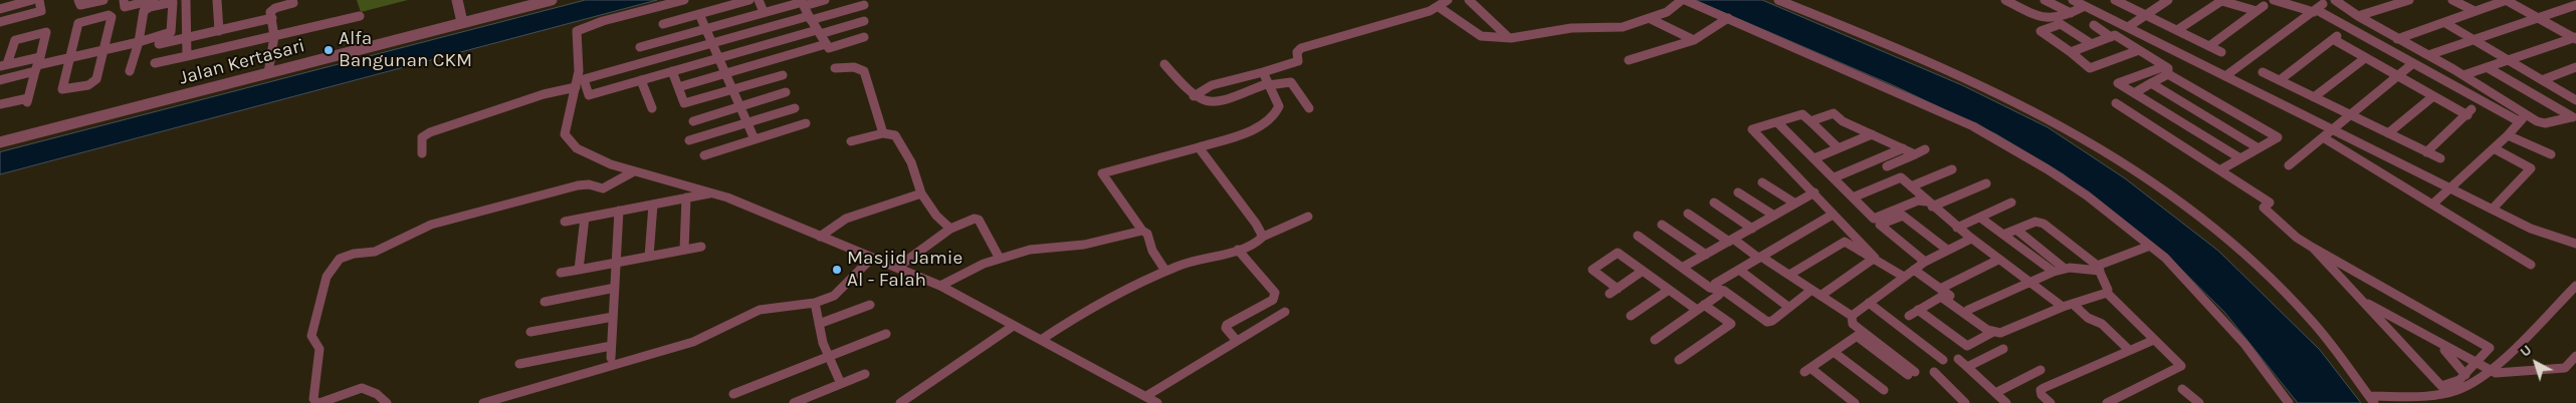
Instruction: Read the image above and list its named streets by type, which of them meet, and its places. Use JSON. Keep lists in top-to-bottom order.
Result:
{
  "streets": {
    "street": ["Jalan Kertasari"]
  },
  "places": ["Alfa Bangunan CKM", "Masjid Jamie Al - Falah"],
  "north": "top left"
}
